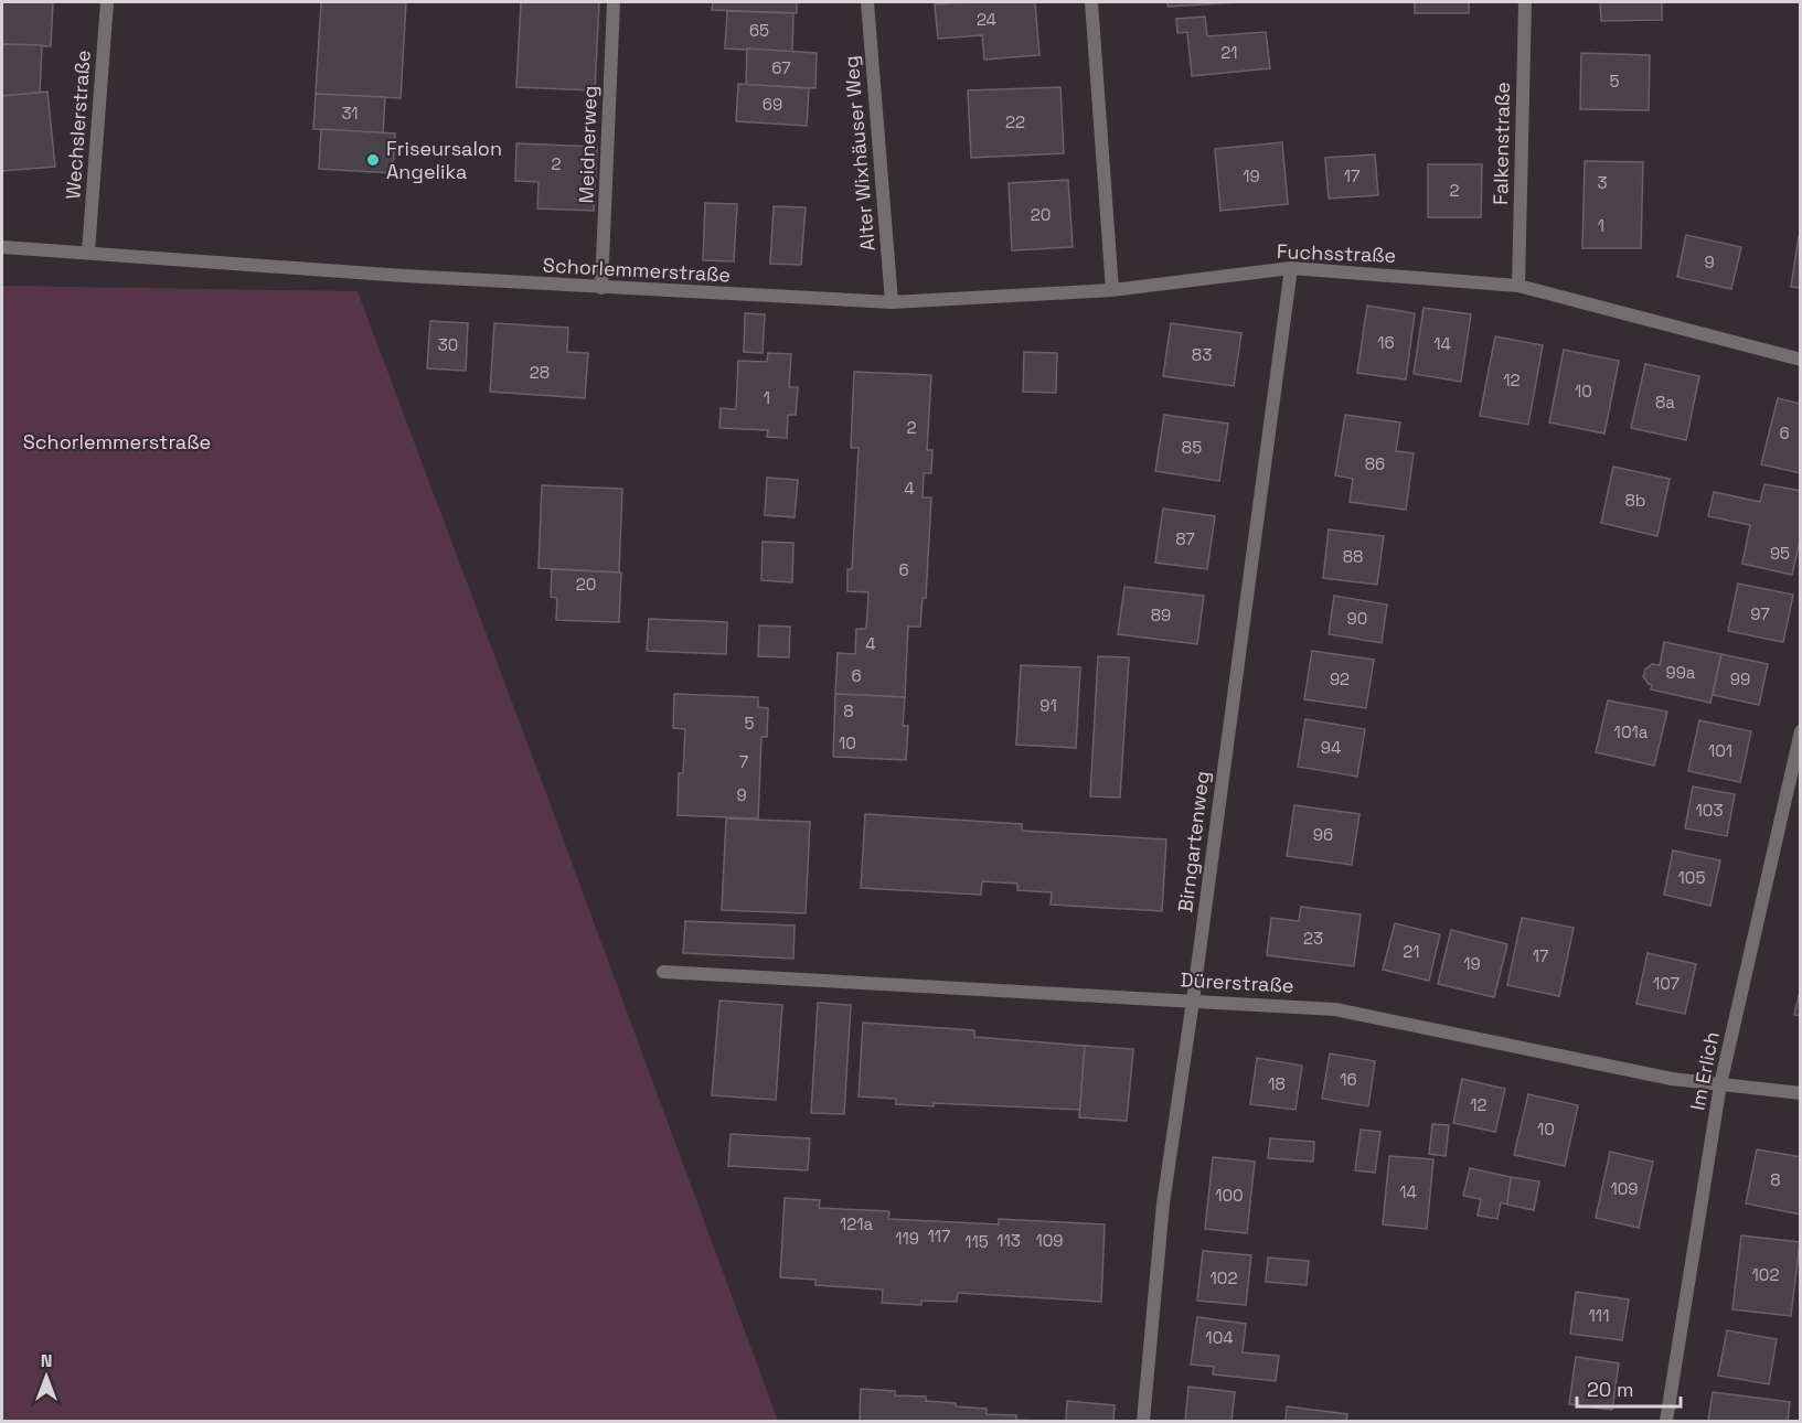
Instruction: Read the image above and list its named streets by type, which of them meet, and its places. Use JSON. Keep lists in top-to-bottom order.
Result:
{
  "streets": {
    "street": [
      "Wechslerstraße",
      "Falkenstraße",
      "Meidnerweg",
      "Alter Wixhäuser Weg",
      "Fuchsstraße",
      "Schorlemmerstraße",
      "Birngartenweg",
      "Dürerstraße",
      "Im Erlich"
    ]
  },
  "crossings": [
    ["Wechslerstraße", "Schorlemmerstraße"],
    ["Falkenstraße", "Fuchsstraße"],
    ["Meidnerweg", "Schorlemmerstraße"],
    ["Alter Wixhäuser Weg", "Schorlemmerstraße"],
    ["Fuchsstraße", "Schorlemmerstraße"],
    ["Fuchsstraße", "Birngartenweg"],
    ["Birngartenweg", "Dürerstraße"],
    ["Dürerstraße", "Im Erlich"]
  ],
  "parks": ["Schorlemmerstraße"],
  "places": ["Friseursalon Angelika"],
  "house_numbers": [
    "24",
    "65",
    "21",
    "67",
    "5",
    "69",
    "31",
    "22",
    "2",
    "19",
    "17",
    "3",
    "2",
    "20",
    "1",
    "9",
    "16",
    "14",
    "30",
    "83",
    "28",
    "12",
    "10",
    "1",
    "8a",
    "2",
    "6",
    "85",
    "86",
    "4",
    "8b",
    "87",
    "95",
    "88",
    "6",
    "20",
    "97",
    "89",
    "90",
    "4",
    "99a",
    "6",
    "92",
    "99",
    "91",
    "8",
    "5",
    "101a",
    "10",
    "94",
    "101",
    "7",
    "9",
    "103",
    "96",
    "105",
    "23",
    "21",
    "17",
    "19",
    "107",
    "16",
    "18",
    "12",
    "10",
    "8",
    "109",
    "14",
    "100",
    "121a",
    "117",
    "119",
    "113",
    "109",
    "115",
    "102",
    "102",
    "111",
    "104"
  ],
  "scale_bar": "20 m",
  "north": "top"
}
